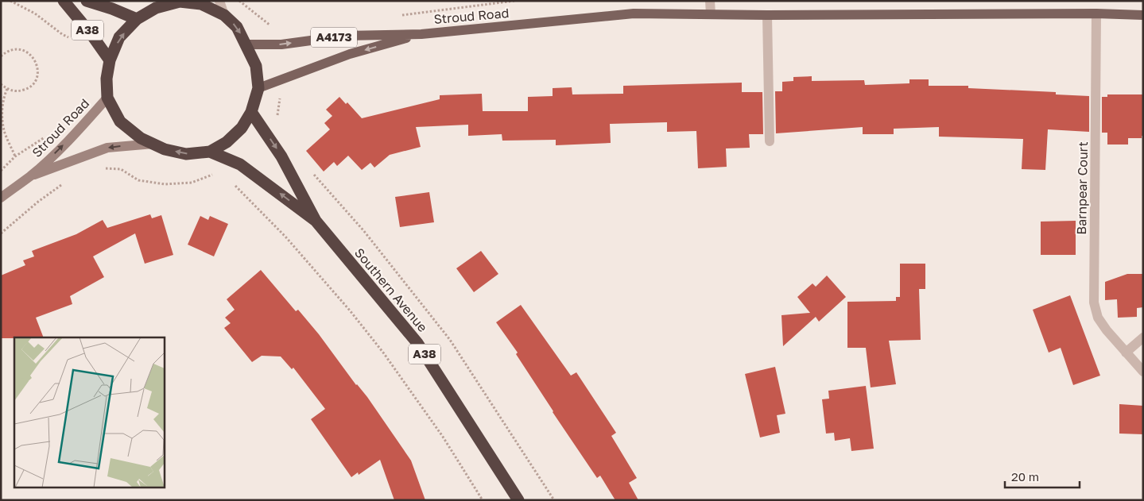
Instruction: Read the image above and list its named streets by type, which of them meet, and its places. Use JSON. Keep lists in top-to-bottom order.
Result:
{
  "streets": {
    "highway": ["A38", "Southern Avenue"],
    "main road": ["Stroud Road", "A4173"],
    "street": ["Barnpear Court"]
  },
  "crossings": [
    ["Stroud Road", "A38"],
    ["Stroud Road", "A4173"],
    ["Stroud Road", "Barnpear Court"],
    ["A38", "A4173"],
    ["A38", "Southern Avenue"]
  ],
  "scale_bar": "20 m"
}
